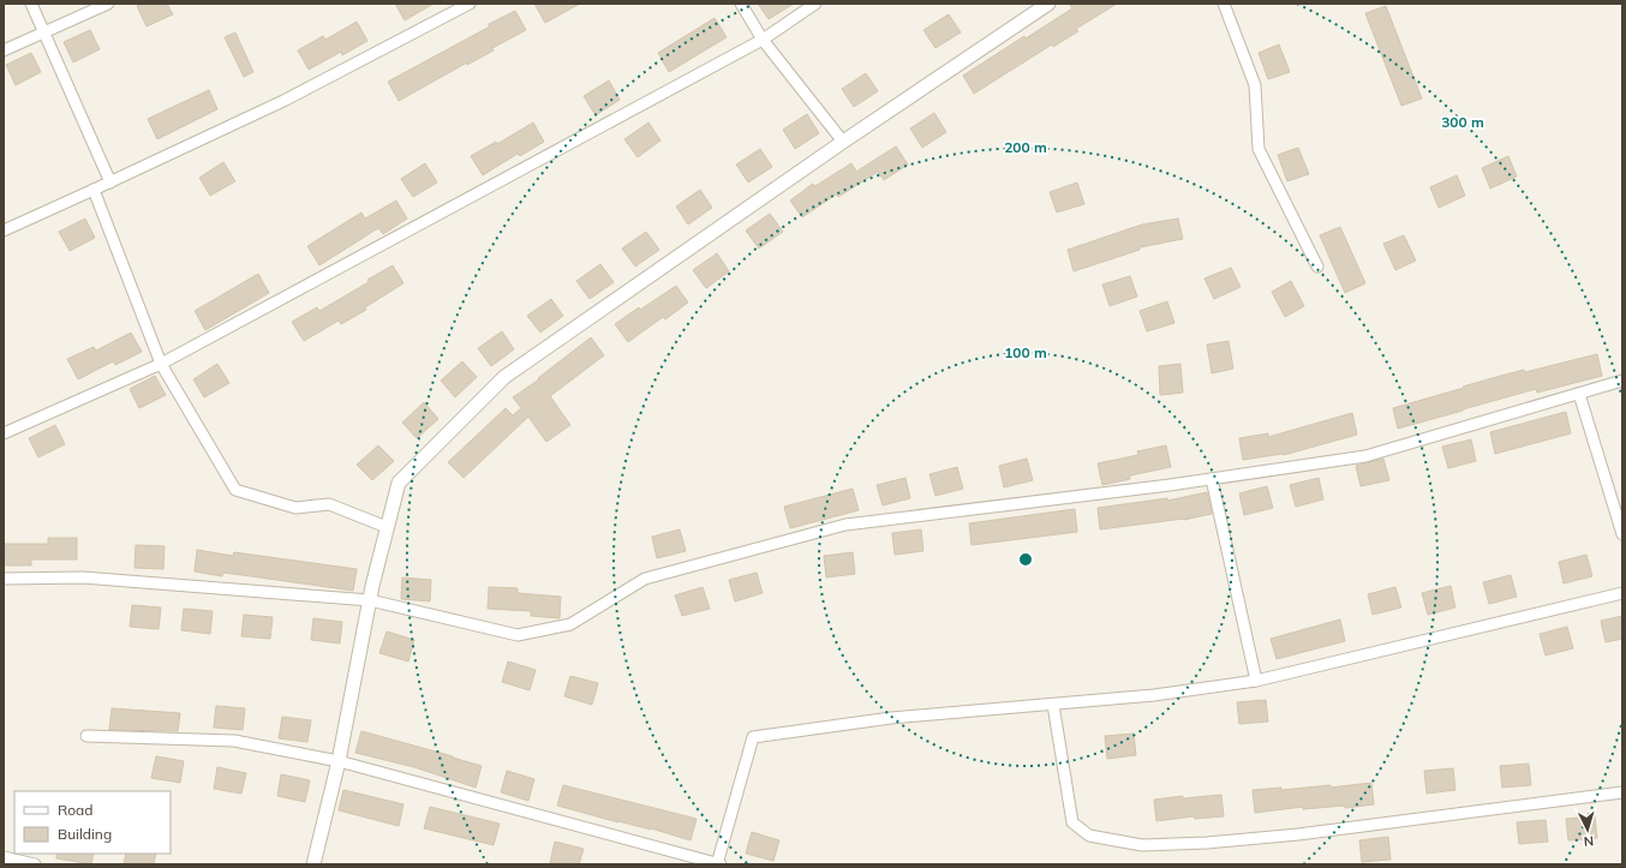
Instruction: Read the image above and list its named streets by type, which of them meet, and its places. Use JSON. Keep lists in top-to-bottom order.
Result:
{
  "legend": ["Road", "Building"],
  "north": "bottom",
  "rings": ["300 m", "200 m", "100 m"]
}
